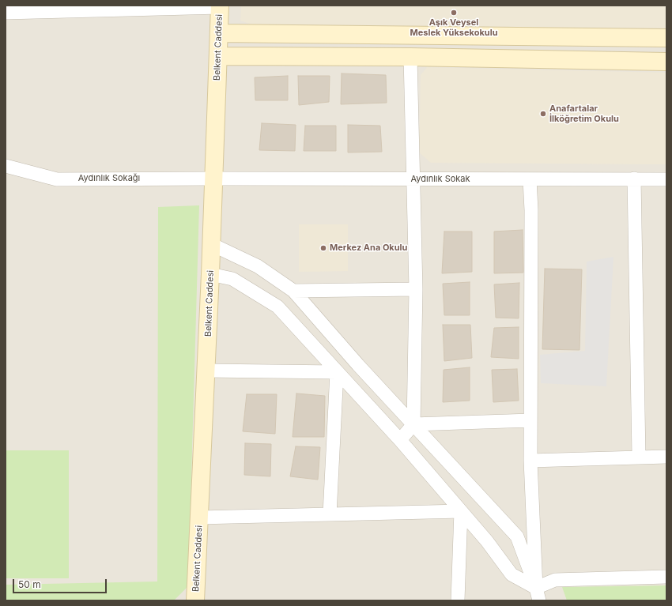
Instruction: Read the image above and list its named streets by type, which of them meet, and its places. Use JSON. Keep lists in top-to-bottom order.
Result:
{
  "streets": {
    "street": ["Belkent Caddesi", "Aydınlık Sokağı", "Aydınlık Sokak"]
  },
  "crossings": [
    ["Belkent Caddesi", "Aydınlık Sokağı"],
    ["Belkent Caddesi", "Aydınlık Sokak"],
    ["Aydınlık Sokağı", "Aydınlık Sokak"]
  ],
  "places": ["Aşık Veysel Meslek Yüksekokulu", "Anafartalar İlköğretim Okulu", "Merkez Ana Okulu"],
  "scale_bar": "50 m"
}
